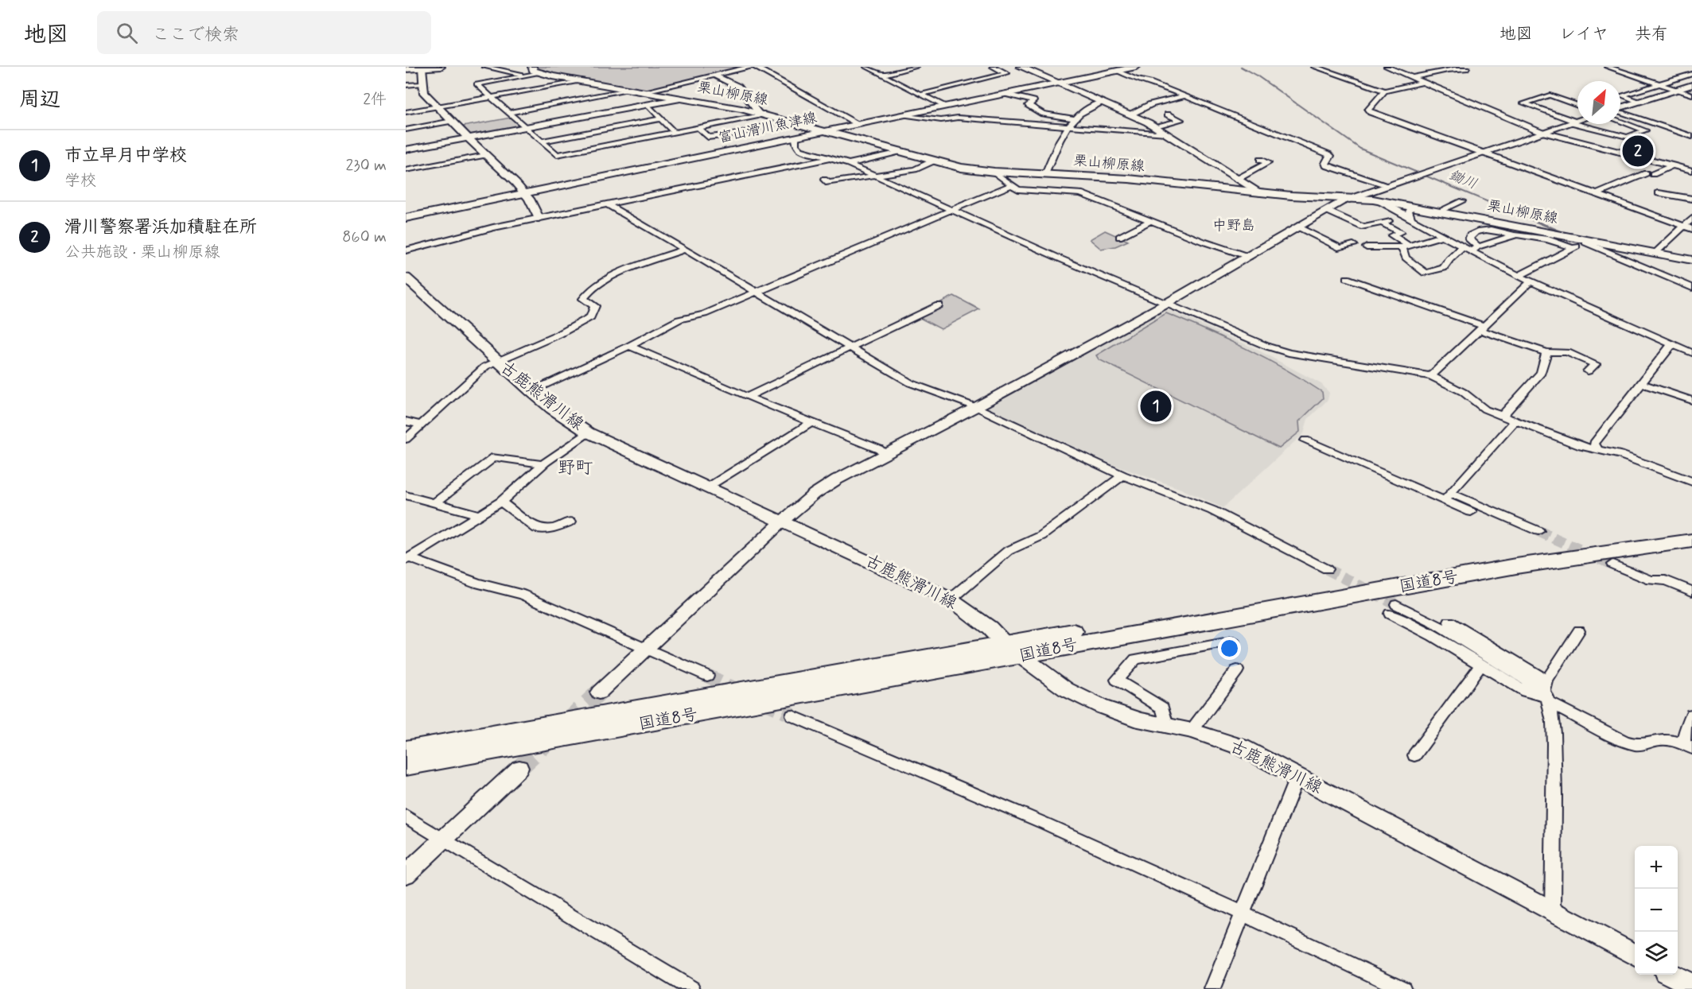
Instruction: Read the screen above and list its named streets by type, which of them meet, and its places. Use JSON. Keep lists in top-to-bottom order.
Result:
{
  "streets": {
    "highway": ["国道8号"],
    "main road": ["栗山柳原線", "富山滑川魚津線", "古鹿熊滑川線"]
  },
  "crossings": [
    ["栗山柳原線", "富山滑川魚津線"],
    ["古鹿熊滑川線", "国道8号"]
  ],
  "districts": ["中野島", "野町"],
  "water": ["鋤川"],
  "north": "top right",
  "page": {
    "header": "地図",
    "search": "ここで検索",
    "nav": ["地図", "レイヤ", "共有"],
    "heading": ["周辺", "2件"],
    "list": [
      {
        "mark": "1",
        "name": "市立早月中学校",
        "note": "学校",
        "value": "230 m"
      },
      {
        "mark": "2",
        "name": "滑川警察署浜加積駐在所",
        "note": "公共施設 · 栗山柳原線",
        "value": "860 m"
      }
    ],
    "pins": ["2", "1"],
    "map_buttons": ["+", "−"]
  }
}
